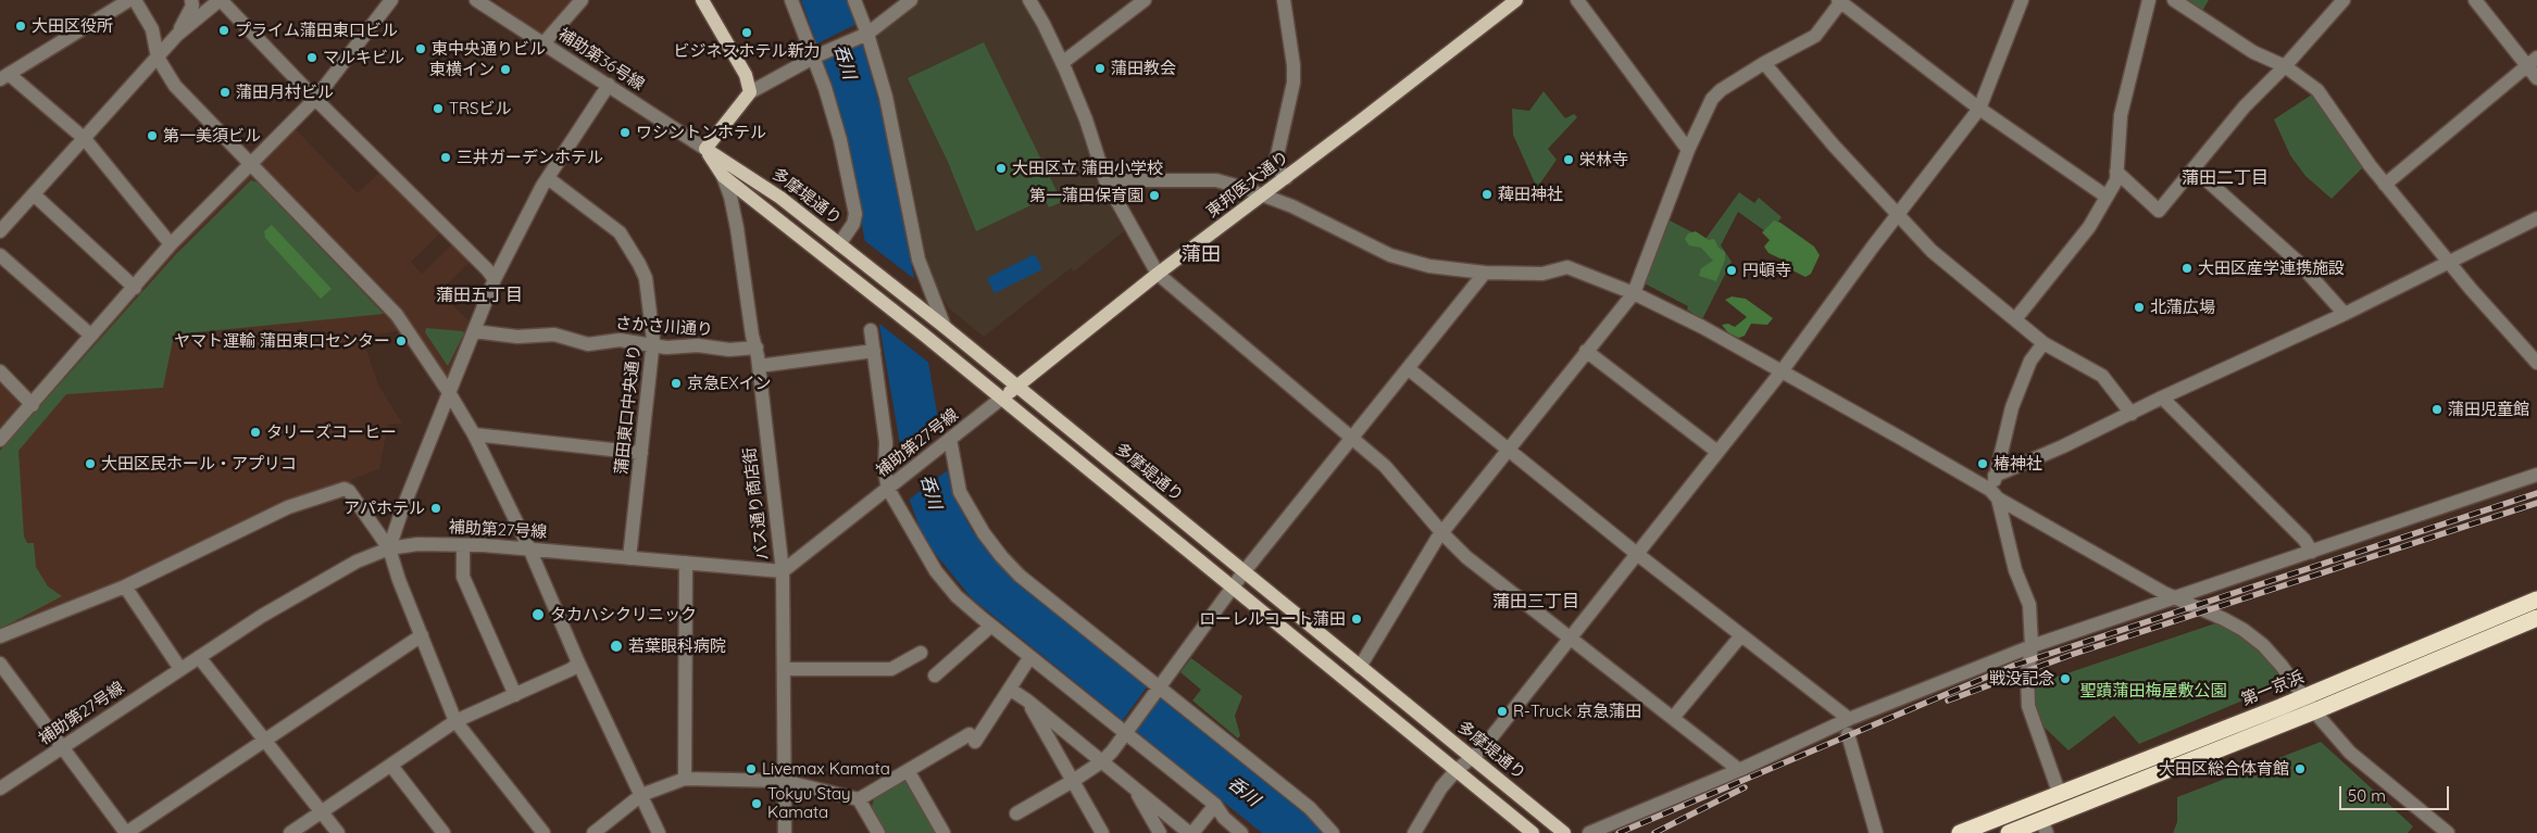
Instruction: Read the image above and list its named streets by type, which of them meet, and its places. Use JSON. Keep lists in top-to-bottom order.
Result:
{
  "streets": {
    "highway": ["第一京浜"],
    "main road": ["東邦医大通り", "多摩堤通り"],
    "street": [
      "補助第36号線",
      "さかさ川通り",
      "蒲田東口中央通り",
      "補助第27号線",
      "バス通り商店街"
    ]
  },
  "crossings": [
    ["補助第36号線", "多摩堤通り"],
    ["東邦医大通り", "多摩堤通り"],
    ["東邦医大通り", "補助第27号線"],
    ["さかさ川通り", "蒲田東口中央通り"],
    ["さかさ川通り", "バス通り商店街"],
    ["蒲田東口中央通り", "補助第27号線"],
    ["補助第27号線", "バス通り商店街"]
  ],
  "districts": [
    "蒲田二丁目",
    "蒲田",
    "蒲田五丁目",
    "蒲田三丁目"
  ],
  "water": ["呑川"],
  "parks": ["聖蹟蒲田梅屋敷公園"],
  "places": [
    "大田区役所",
    "プライム蒲田東口ビル",
    "ビジネスホテル新力",
    "東中央通りビル",
    "マルキビル",
    "蒲田教会",
    "東横イン",
    "蒲田月村ビル",
    "TRSビル",
    "ワシントンホテル",
    "第一美須ビル",
    "三井ガーデンホテル",
    "栄林寺",
    "大田区立 蒲田小学校",
    "薭田神社",
    "第一蒲田保育園",
    "大田区産学連携施設",
    "円頓寺",
    "北蒲広場",
    "ヤマト運輸 蒲田東口センター",
    "京急EXイン",
    "蒲田児童館",
    "タリーズコーヒー",
    "大田区民ホール・アプリコ",
    "椿神社",
    "アパホテル",
    "タカハシクリニック",
    "ローレルコート蒲田",
    "若葉眼科病院",
    "戦没記念",
    "R-Truck 京急蒲田",
    "Livemax Kamata",
    "大田区総合体育館",
    "Tokyu Stay Kamata"
  ],
  "scale_bar": "50 m"
}
